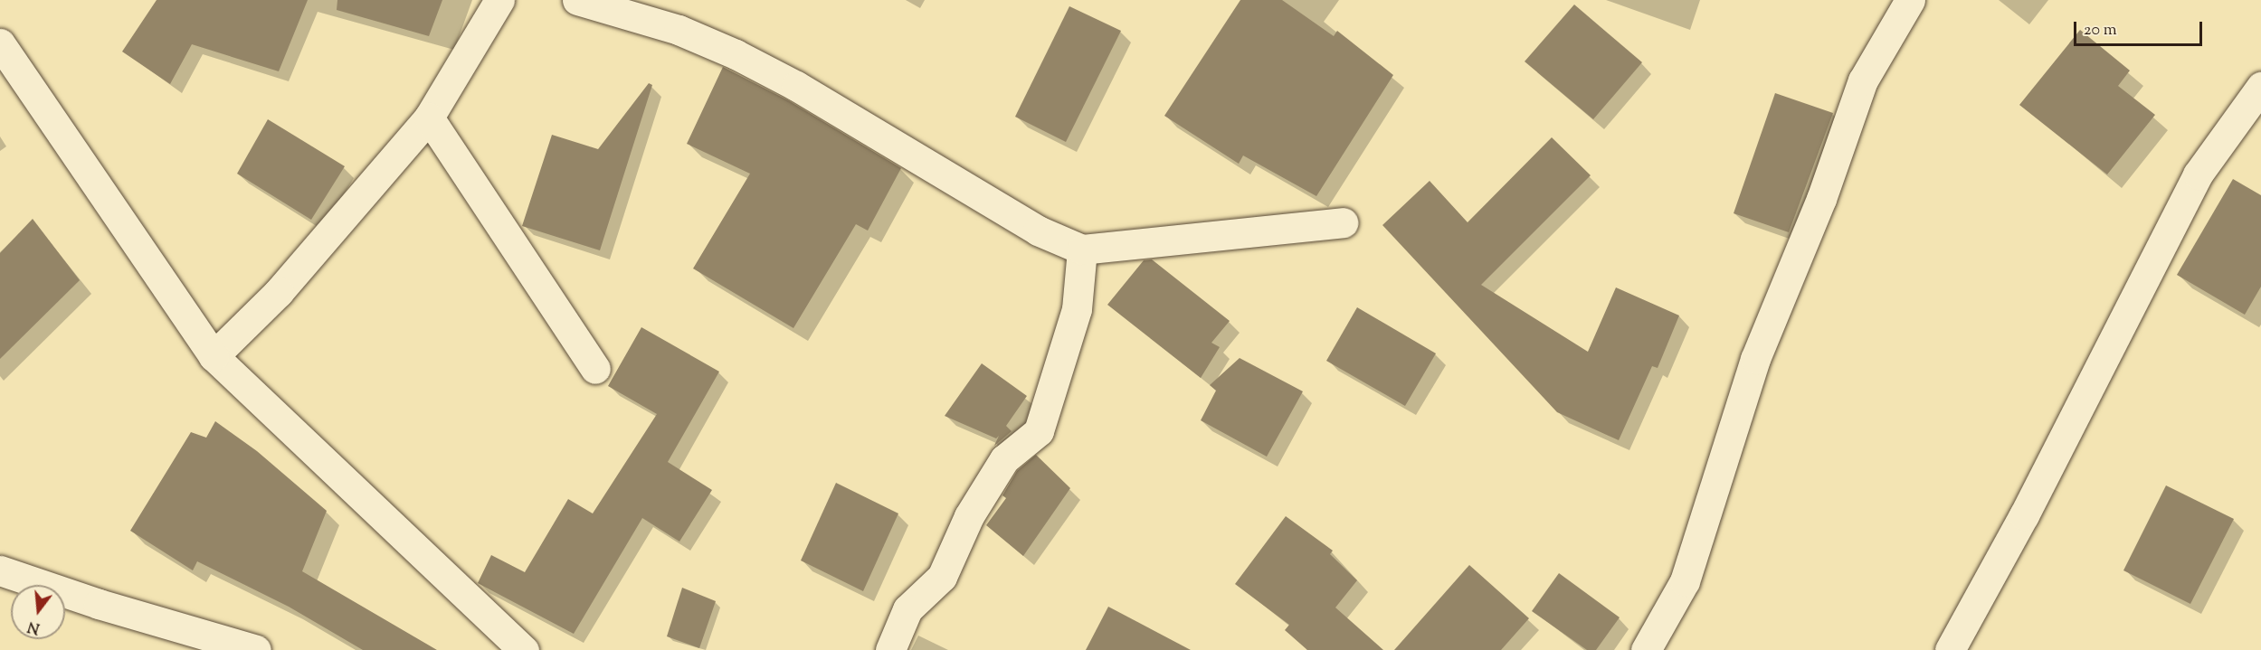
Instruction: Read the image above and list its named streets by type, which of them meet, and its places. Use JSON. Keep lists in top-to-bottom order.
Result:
{
  "scale_bar": "20 m",
  "north": "bottom"
}
